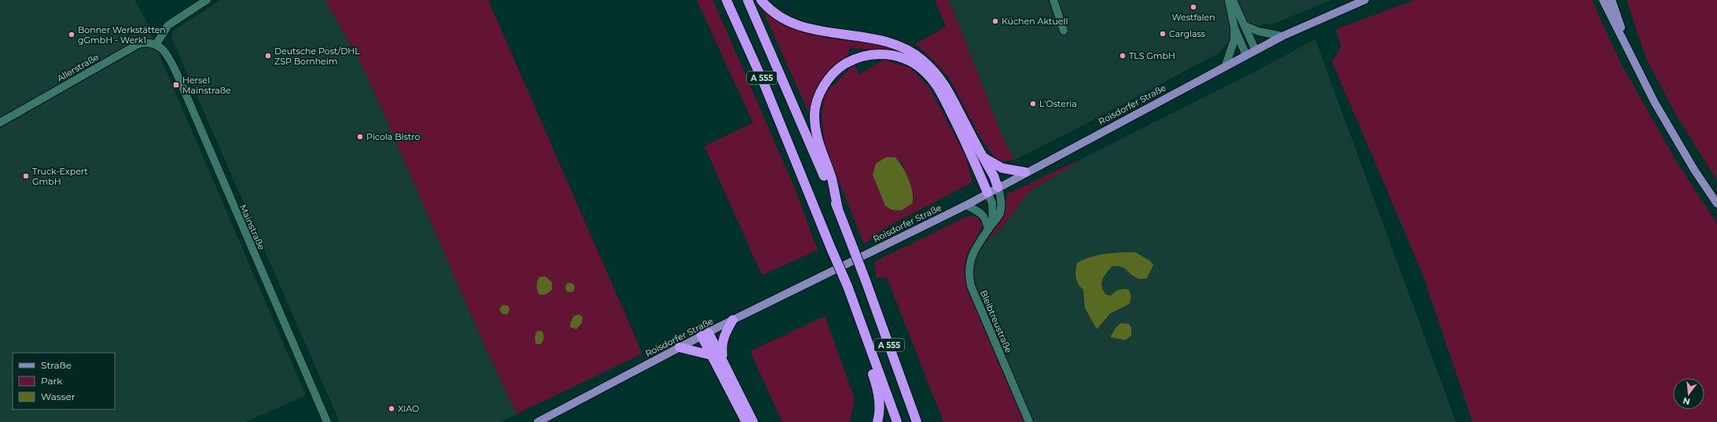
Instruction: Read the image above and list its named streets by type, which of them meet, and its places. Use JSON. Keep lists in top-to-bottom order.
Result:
{
  "streets": {
    "highway": ["A 555"],
    "main road": ["Roisdorfer Straße"],
    "street": ["Allerstraße", "Mainstraße", "Bleibtreustraße"]
  },
  "crossings": [
    ["Allerstraße", "Mainstraße"],
    ["Roisdorfer Straße", "Bleibtreustraße"]
  ],
  "places": {
    "other": [
      "Westfalen",
      "Küchen Aktuell",
      "Carglass",
      "Bonner Werkstätten gGmbH - Werk1",
      "Deutsche Post/DHL ZSP Bornheim",
      "TLS GmbH",
      "L'Osteria",
      "Picola Bistro",
      "Truck-Expert GmbH",
      "XIAO"
    ],
    "transit": ["Hersel Mainstraße"]
  },
  "legend": ["Straße", "Park", "Wasser"],
  "north": "bottom"
}
